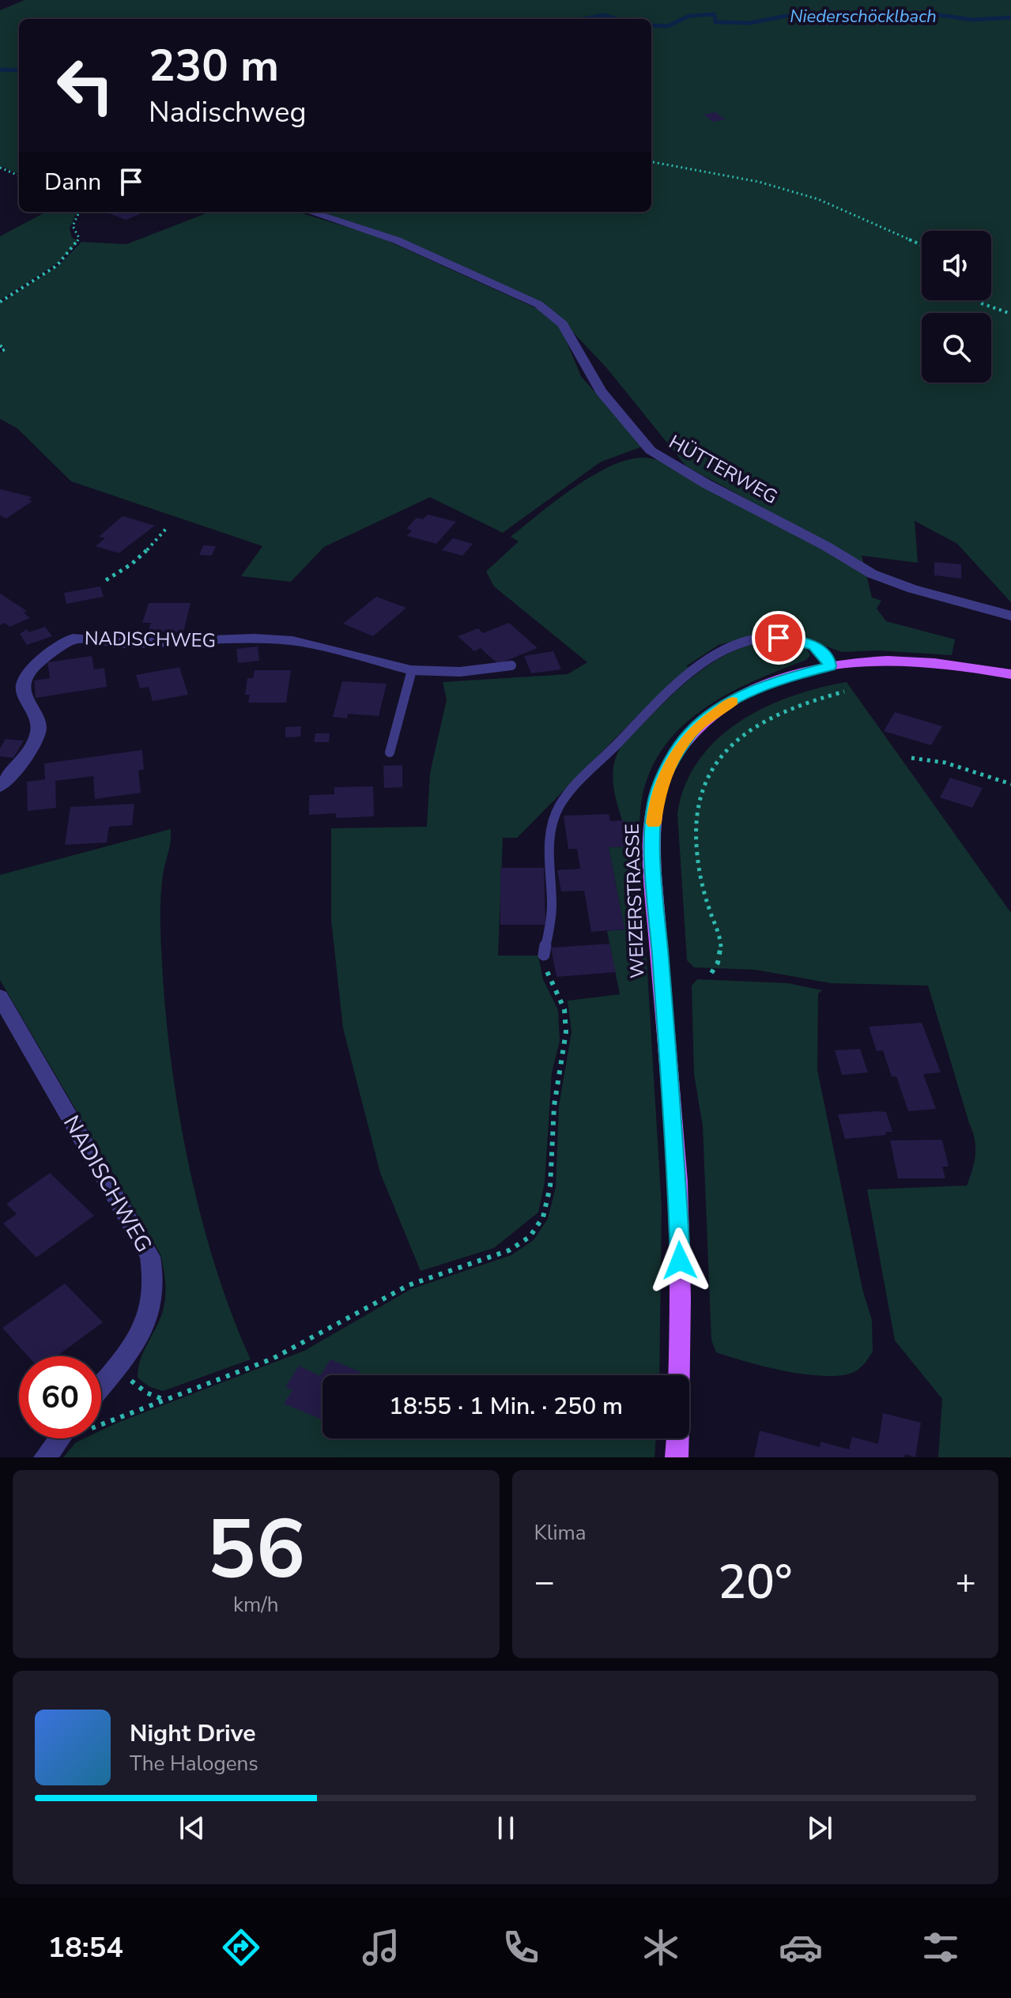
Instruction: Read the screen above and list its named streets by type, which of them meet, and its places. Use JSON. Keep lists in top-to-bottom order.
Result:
{
  "streets": {
    "main road": ["WEIZERSTRASSE"],
    "street": ["HÜTTERWEG", "NADISCHWEG"]
  },
  "water": ["Niederschöcklbach"],
  "page": {
    "turn": ["230 m", "Nadischweg"],
    "then": "Dann",
    "limit": "60",
    "trip": "18:55 · 1 Min. · 250 m",
    "tile": [
      ["56", "km/h"],
      "Klima"
    ],
    "heat": ["−", "20°", "+"],
    "song": ["Night Drive", "The Halogens"],
    "tabs": "18:54"
  }
}
